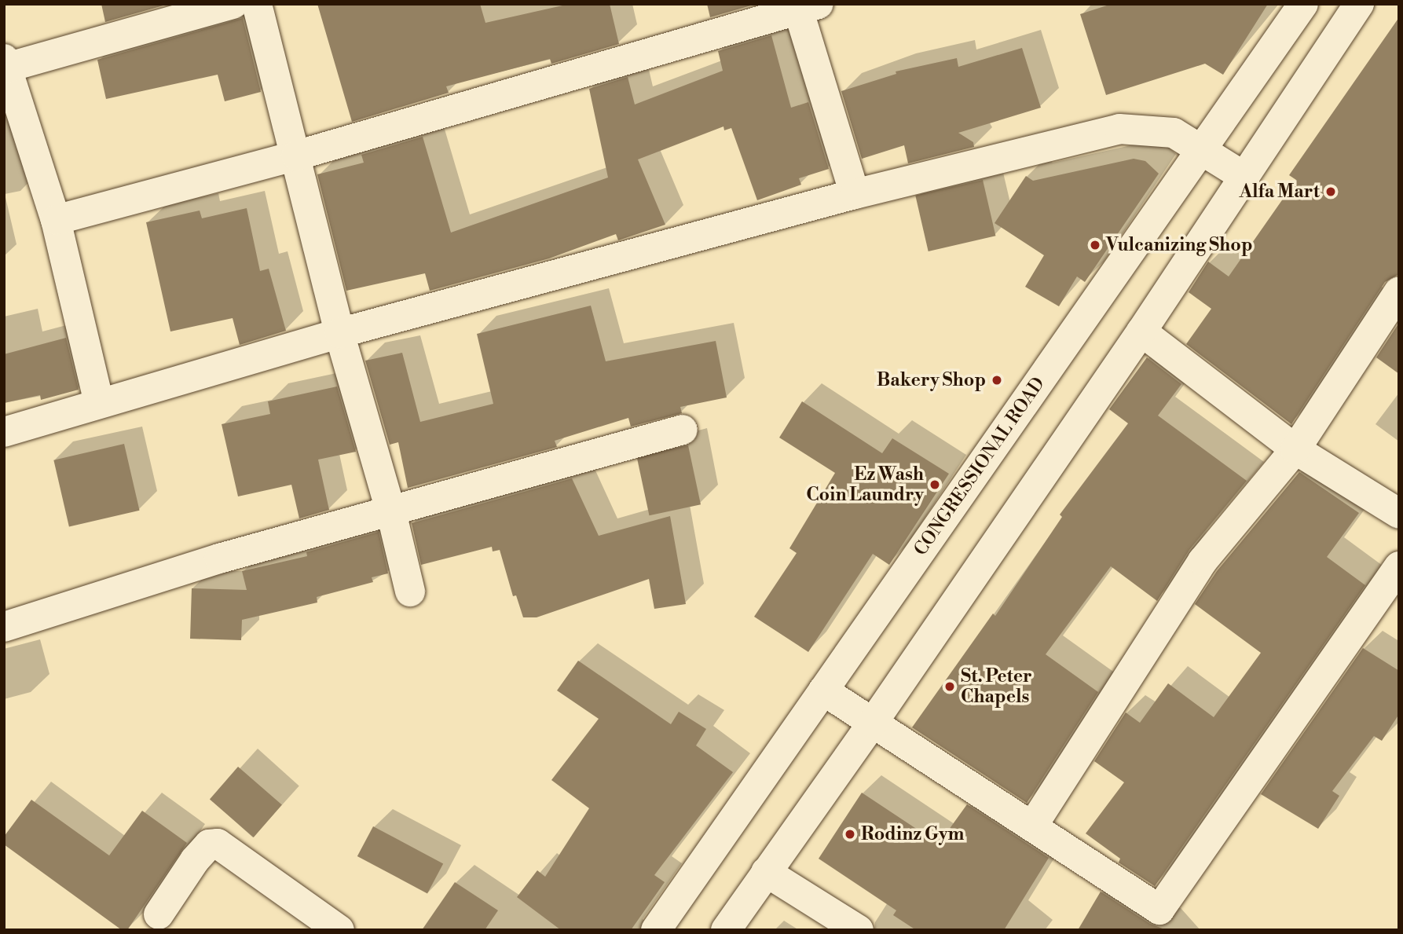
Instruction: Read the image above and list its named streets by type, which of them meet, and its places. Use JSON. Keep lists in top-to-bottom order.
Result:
{
  "streets": {
    "street": ["CONGRESSIONAL ROAD"]
  },
  "places": [
    "Alfa Mart",
    "Vulcanizing Shop",
    "Bakery Shop",
    "Ez Wash Coin Laundry",
    "St. Peter Chapels",
    "Rodinz Gym"
  ]
}
